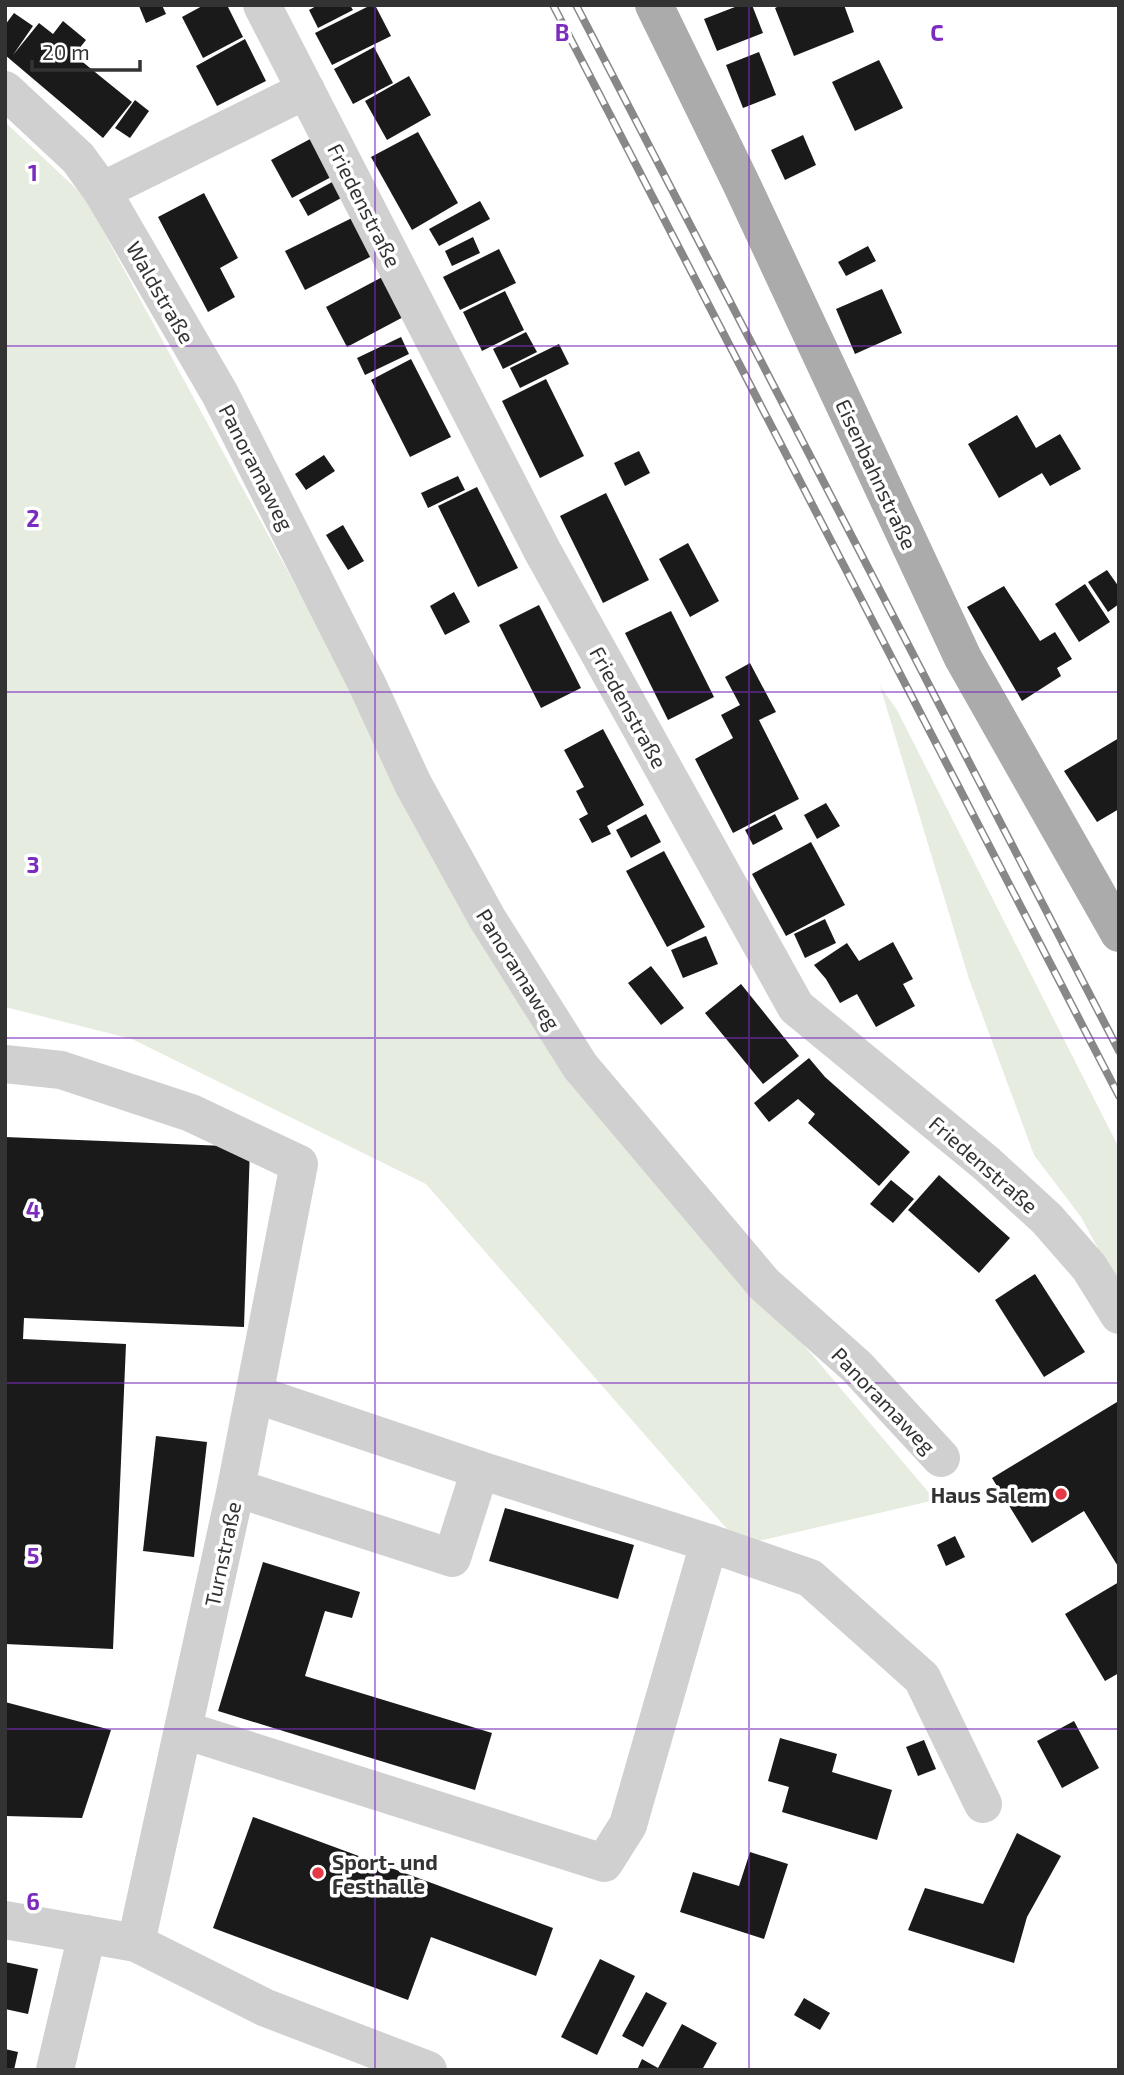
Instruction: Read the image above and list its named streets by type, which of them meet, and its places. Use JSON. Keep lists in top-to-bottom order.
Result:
{
  "streets": {
    "main road": ["Eisenbahnstraße"],
    "street": [
      "Friedenstraße",
      "Waldstraße",
      "Panoramaweg",
      "Turnstraße"
    ]
  },
  "crossings": [
    ["Waldstraße", "Panoramaweg"]
  ],
  "places": ["Haus Salem", "Sport- und Festhalle"],
  "scale_bar": "20 m",
  "grid": {
    "columns": ["B", "C"],
    "rows": [
      "1",
      "2",
      "3",
      "4",
      "5",
      "6"
    ]
  }
}
